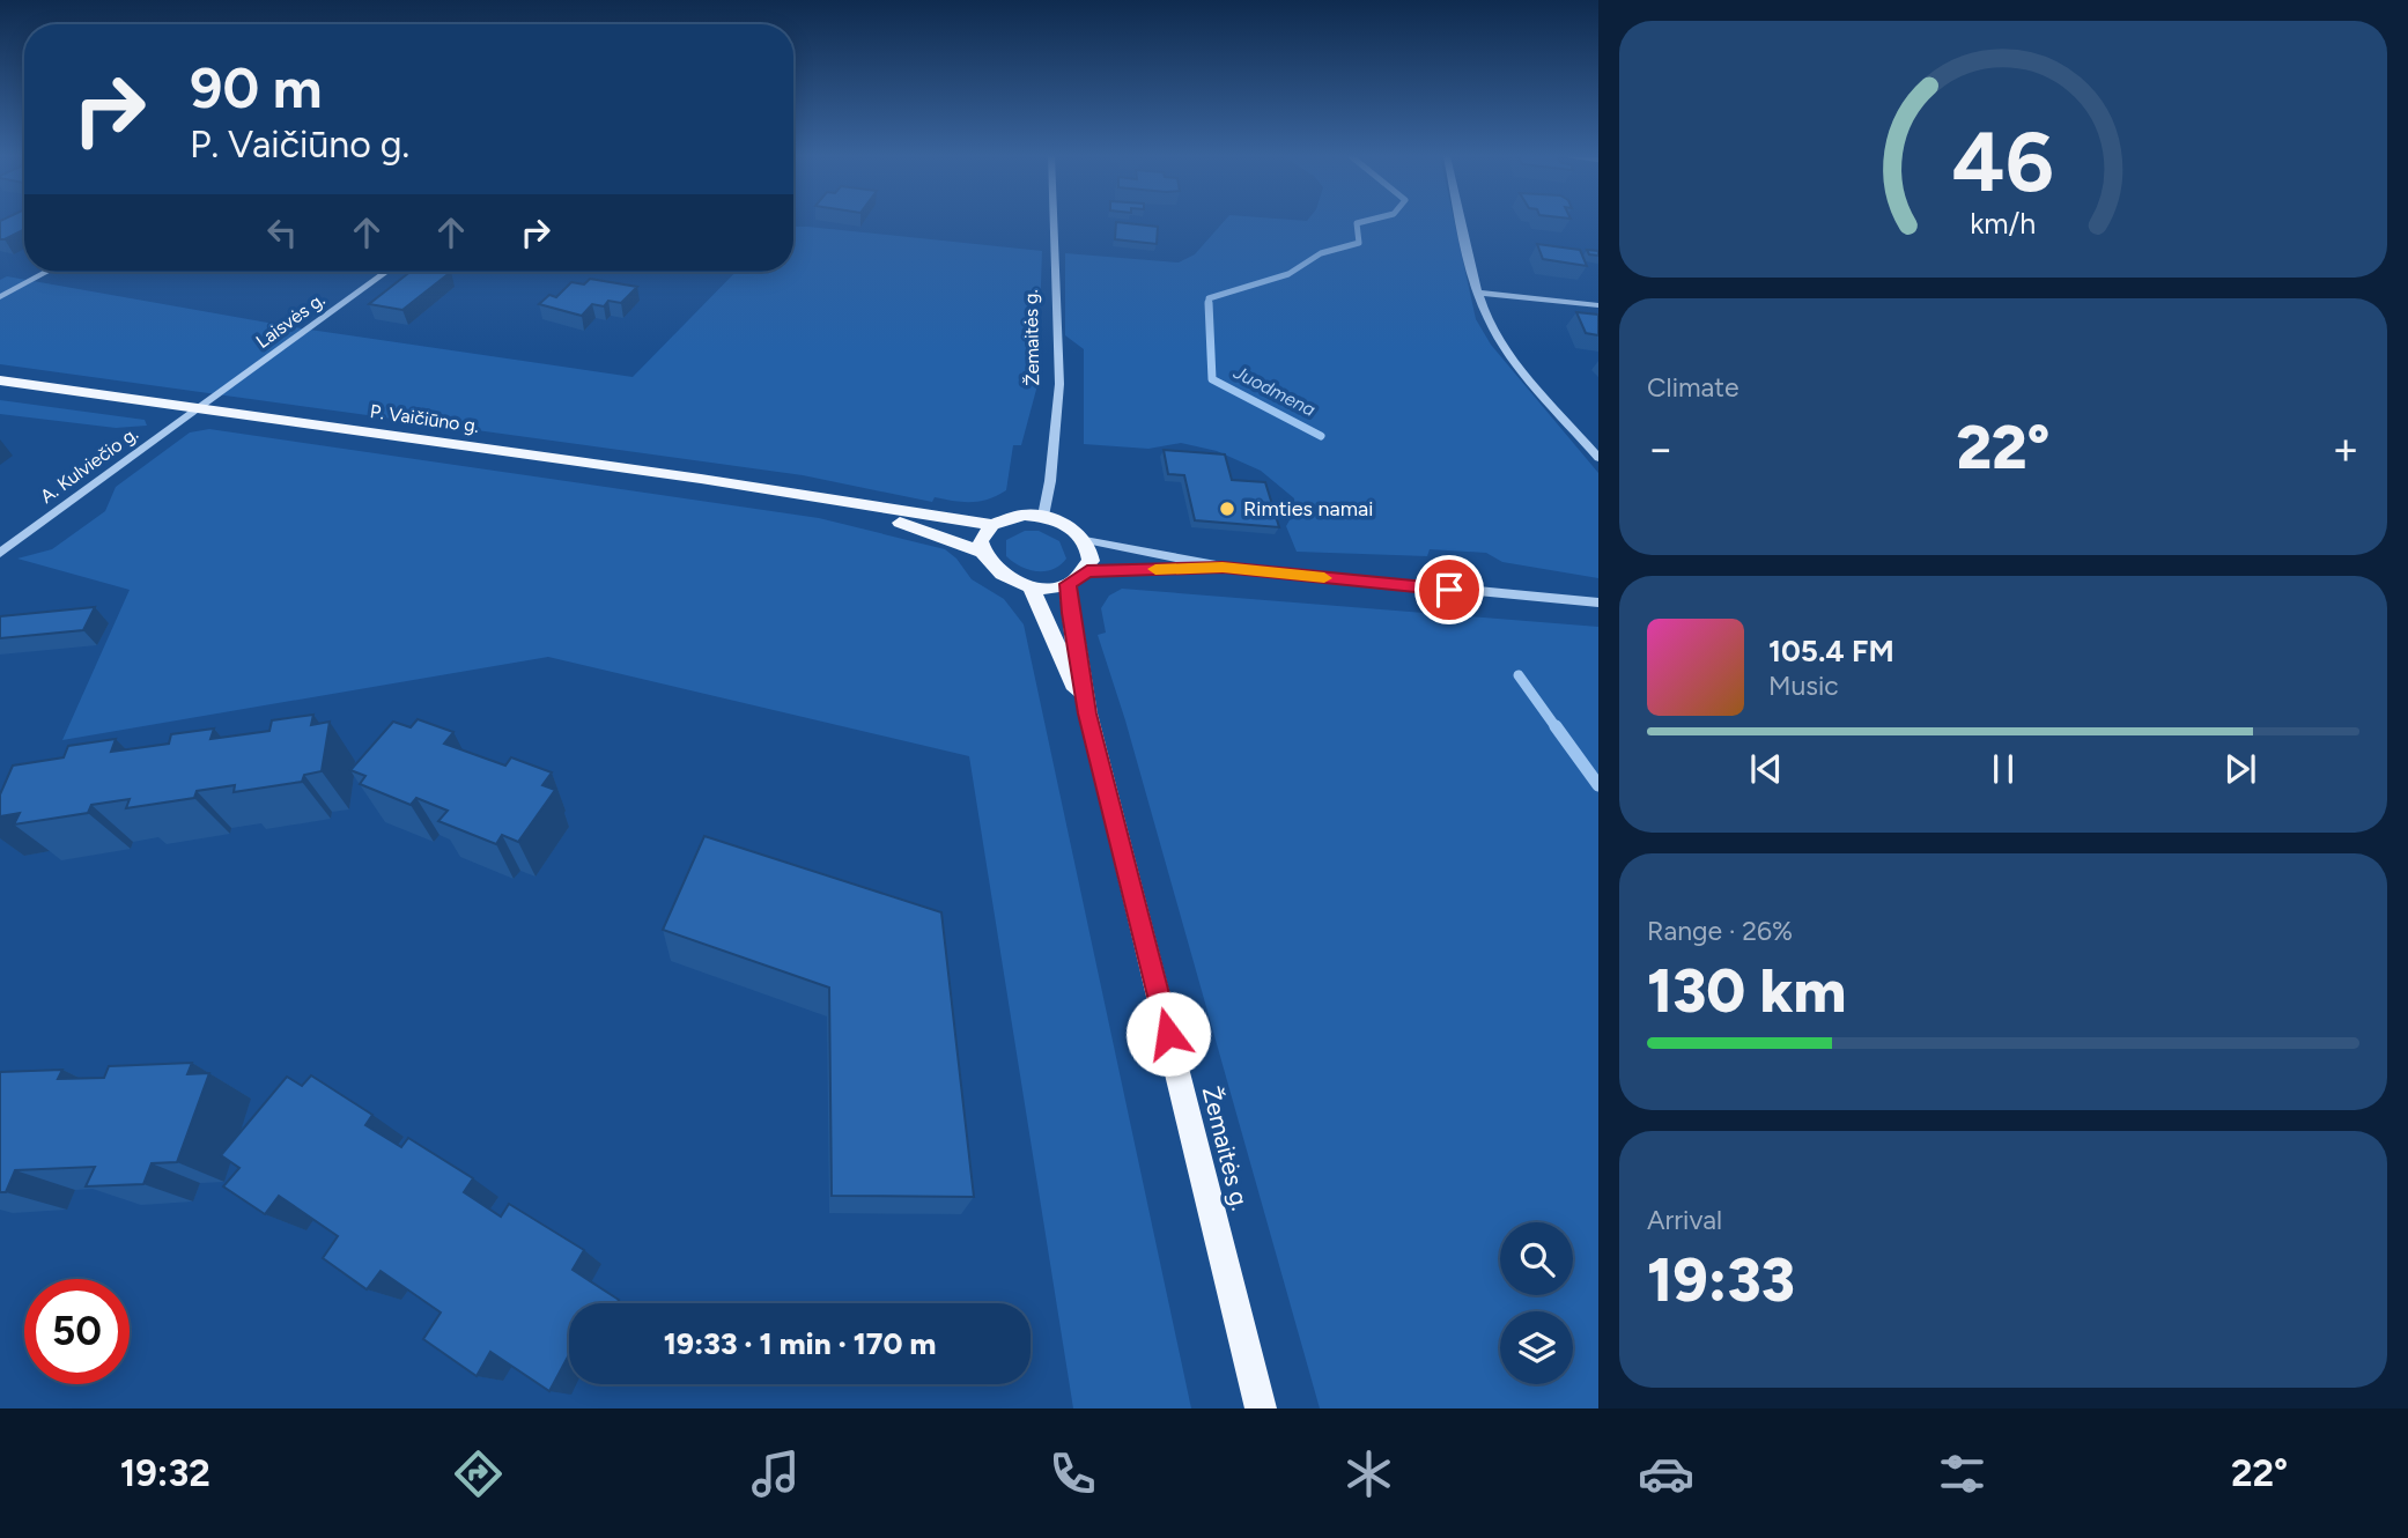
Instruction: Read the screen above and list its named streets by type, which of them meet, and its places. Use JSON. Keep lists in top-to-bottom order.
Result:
{
  "streets": {
    "main road": ["Žemaitės g.", "P. Vaičiūno g."],
    "street": ["Laisvės g.", "A. Kulviečio g."]
  },
  "crossings": [
    ["Laisvės g.", "P. Vaičiūno g."],
    ["Laisvės g.", "A. Kulviečio g."],
    ["Žemaitės g.", "P. Vaičiūno g."],
    ["P. Vaičiūno g.", "A. Kulviečio g."]
  ],
  "water": ["Juodmena"],
  "places": ["Rimties namai"],
  "page": {
    "turn": ["90 m", "P. Vaičiūno g."],
    "tile": [
      "Climate",
      ["Range · 26%", "130 km"],
      ["Arrival", "19:33"]
    ],
    "heat": ["−", "22°", "+"],
    "song": ["105.4 FM", "Music"],
    "limit": "50",
    "trip": "19:33 · 1 min · 170 m",
    "tabs": ["19:32", "22°"],
    "gauge": ["46", "km/h"]
  }
}
